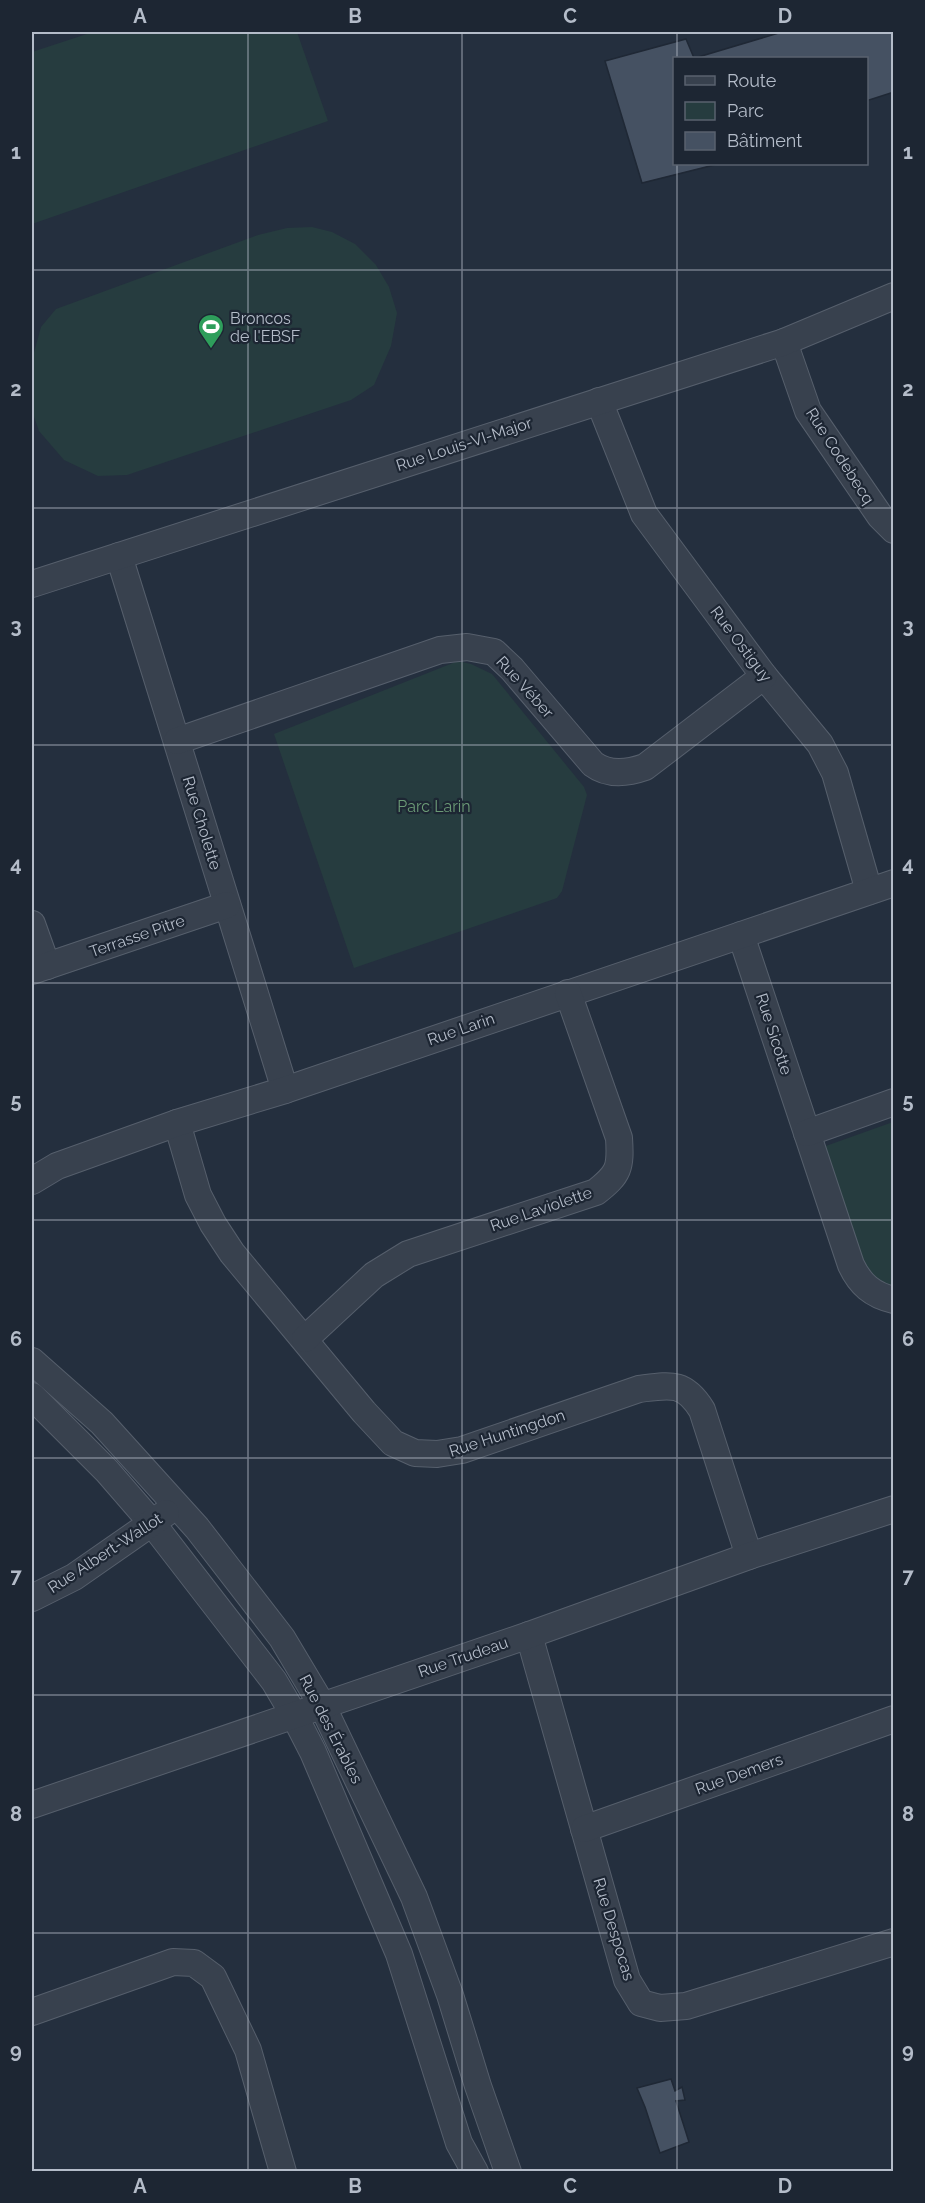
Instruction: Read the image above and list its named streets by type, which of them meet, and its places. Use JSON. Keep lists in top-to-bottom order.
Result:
{
  "streets": {
    "street": [
      "Rue Louis-VI-Major",
      "Rue Codebecq",
      "Rue Ostiguy",
      "Rue Véber",
      "Rue Cholette",
      "Terrasse Pitre",
      "Rue Larin",
      "Rue Sicotte",
      "Rue Laviolette",
      "Rue Huntingdon",
      "Rue Albert-Wallot",
      "Rue Trudeau",
      "Rue des Érables",
      "Rue Demers",
      "Rue Despocas"
    ]
  },
  "crossings": [
    ["Rue Louis-VI-Major", "Rue Codebecq"],
    ["Rue Louis-VI-Major", "Rue Ostiguy"],
    ["Rue Louis-VI-Major", "Rue Cholette"],
    ["Rue Ostiguy", "Rue Véber"],
    ["Rue Ostiguy", "Rue Larin"],
    ["Rue Véber", "Rue Cholette"],
    ["Rue Cholette", "Terrasse Pitre"],
    ["Rue Cholette", "Rue Larin"],
    ["Rue Larin", "Rue Sicotte"],
    ["Rue Larin", "Rue Laviolette"],
    ["Rue Larin", "Rue Huntingdon"],
    ["Rue Laviolette", "Rue Huntingdon"],
    ["Rue Huntingdon", "Rue Trudeau"],
    ["Rue Albert-Wallot", "Rue des Érables"],
    ["Rue Trudeau", "Rue des Érables"],
    ["Rue Trudeau", "Rue Despocas"],
    ["Rue Demers", "Rue Despocas"]
  ],
  "parks": ["Parc Larin"],
  "places": {
    "sports": ["Broncos de l'EBSF"]
  },
  "legend": ["Route", "Parc", "Bâtiment"],
  "grid": {
    "columns": [
      "A",
      "B",
      "C",
      "D"
    ],
    "rows": [
      "1",
      "2",
      "3",
      "4",
      "5",
      "6",
      "7",
      "8",
      "9"
    ]
  }
}
